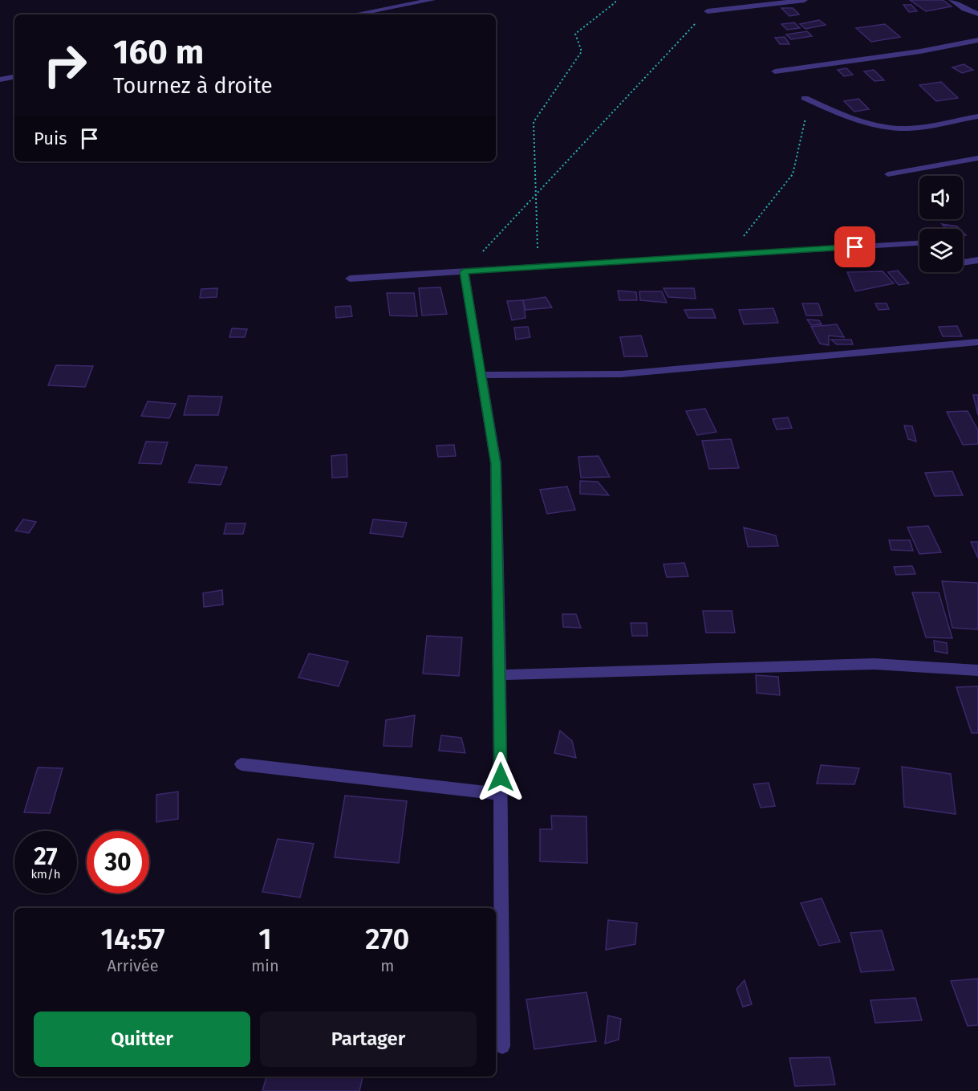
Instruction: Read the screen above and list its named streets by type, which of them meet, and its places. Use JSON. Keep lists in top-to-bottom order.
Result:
{
  "page": {
    "turn": ["160 m", "Tournez à droite"],
    "then": "Puis",
    "speed": "27 km/h",
    "limit": "30",
    "eta": [
      "14:57",
      "Arrivée",
      "1",
      "min",
      "270",
      "m"
    ],
    "buttons": ["Quitter", "Partager"]
  }
}
